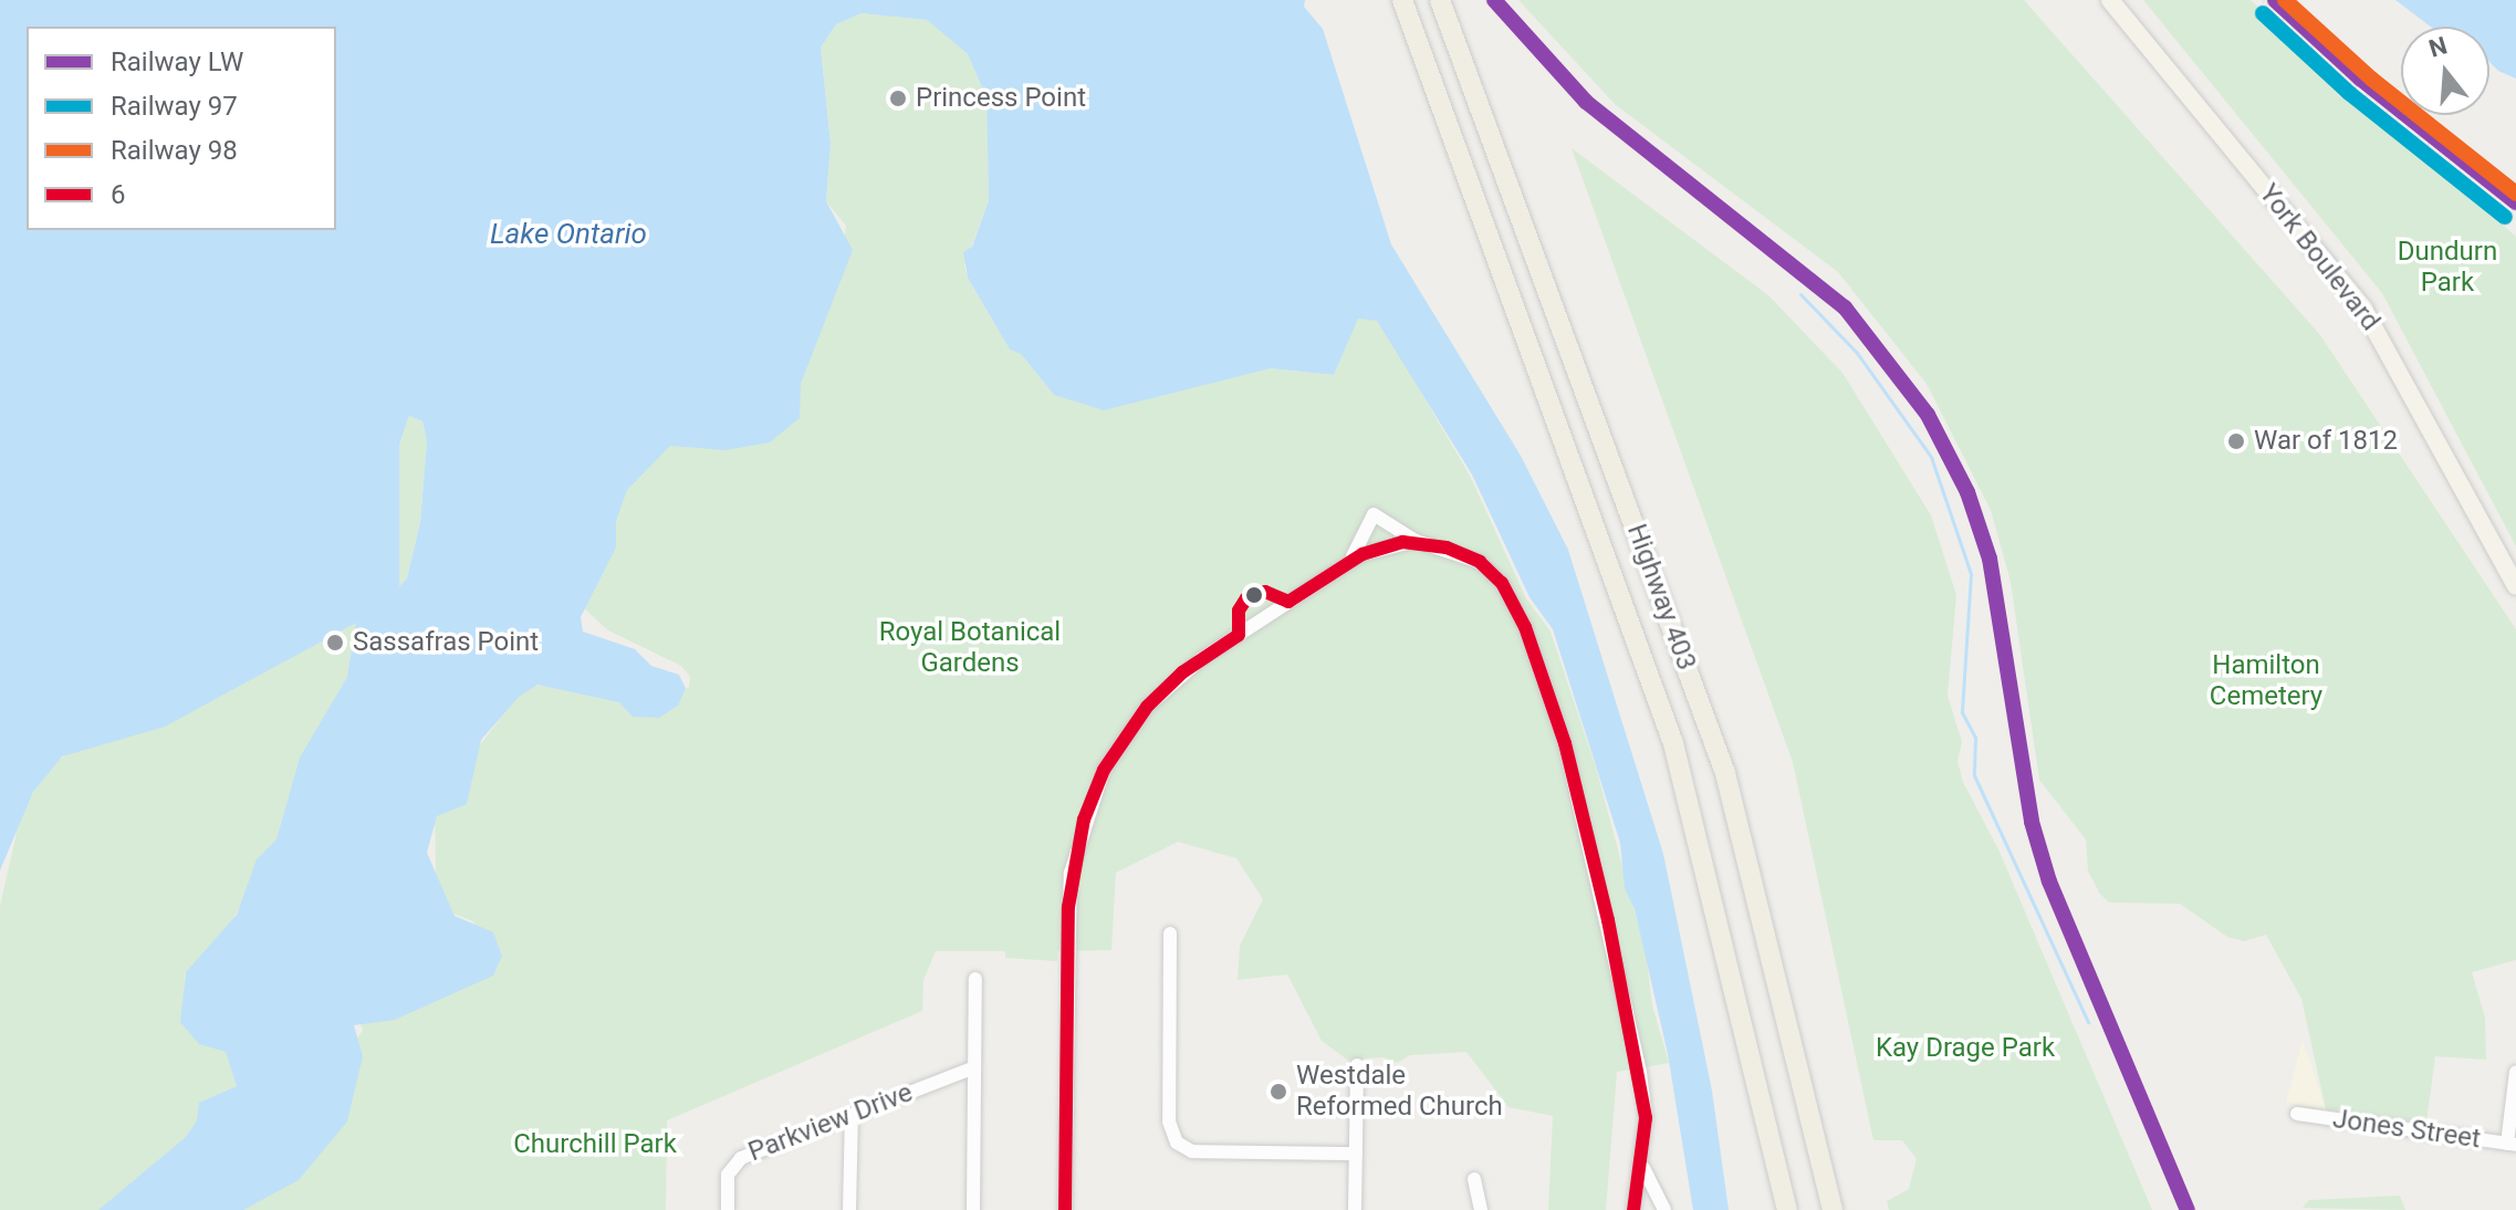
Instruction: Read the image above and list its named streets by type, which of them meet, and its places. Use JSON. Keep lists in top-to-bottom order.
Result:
{
  "streets": {
    "highway": ["Highway 403"],
    "main road": ["York Boulevard"],
    "street": ["Parkview Drive", "Jones Street"]
  },
  "water": ["Lake Ontario"],
  "parks": [
    "Dundurn Park",
    "Royal Botanical Gardens",
    "Hamilton Cemetery",
    "Kay Drage Park",
    "Churchill Park"
  ],
  "places": [
    "Princess Point",
    "War of 1812",
    "Sassafras Point",
    "Westdale Reformed Church"
  ],
  "lines": [
    "rail line LW",
    "rail line 98",
    "rail line 97",
    "transit line 6"
  ],
  "legend": [
    "Railway LW",
    "Railway 97",
    "Railway 98",
    "6"
  ],
  "north": "top"
}
